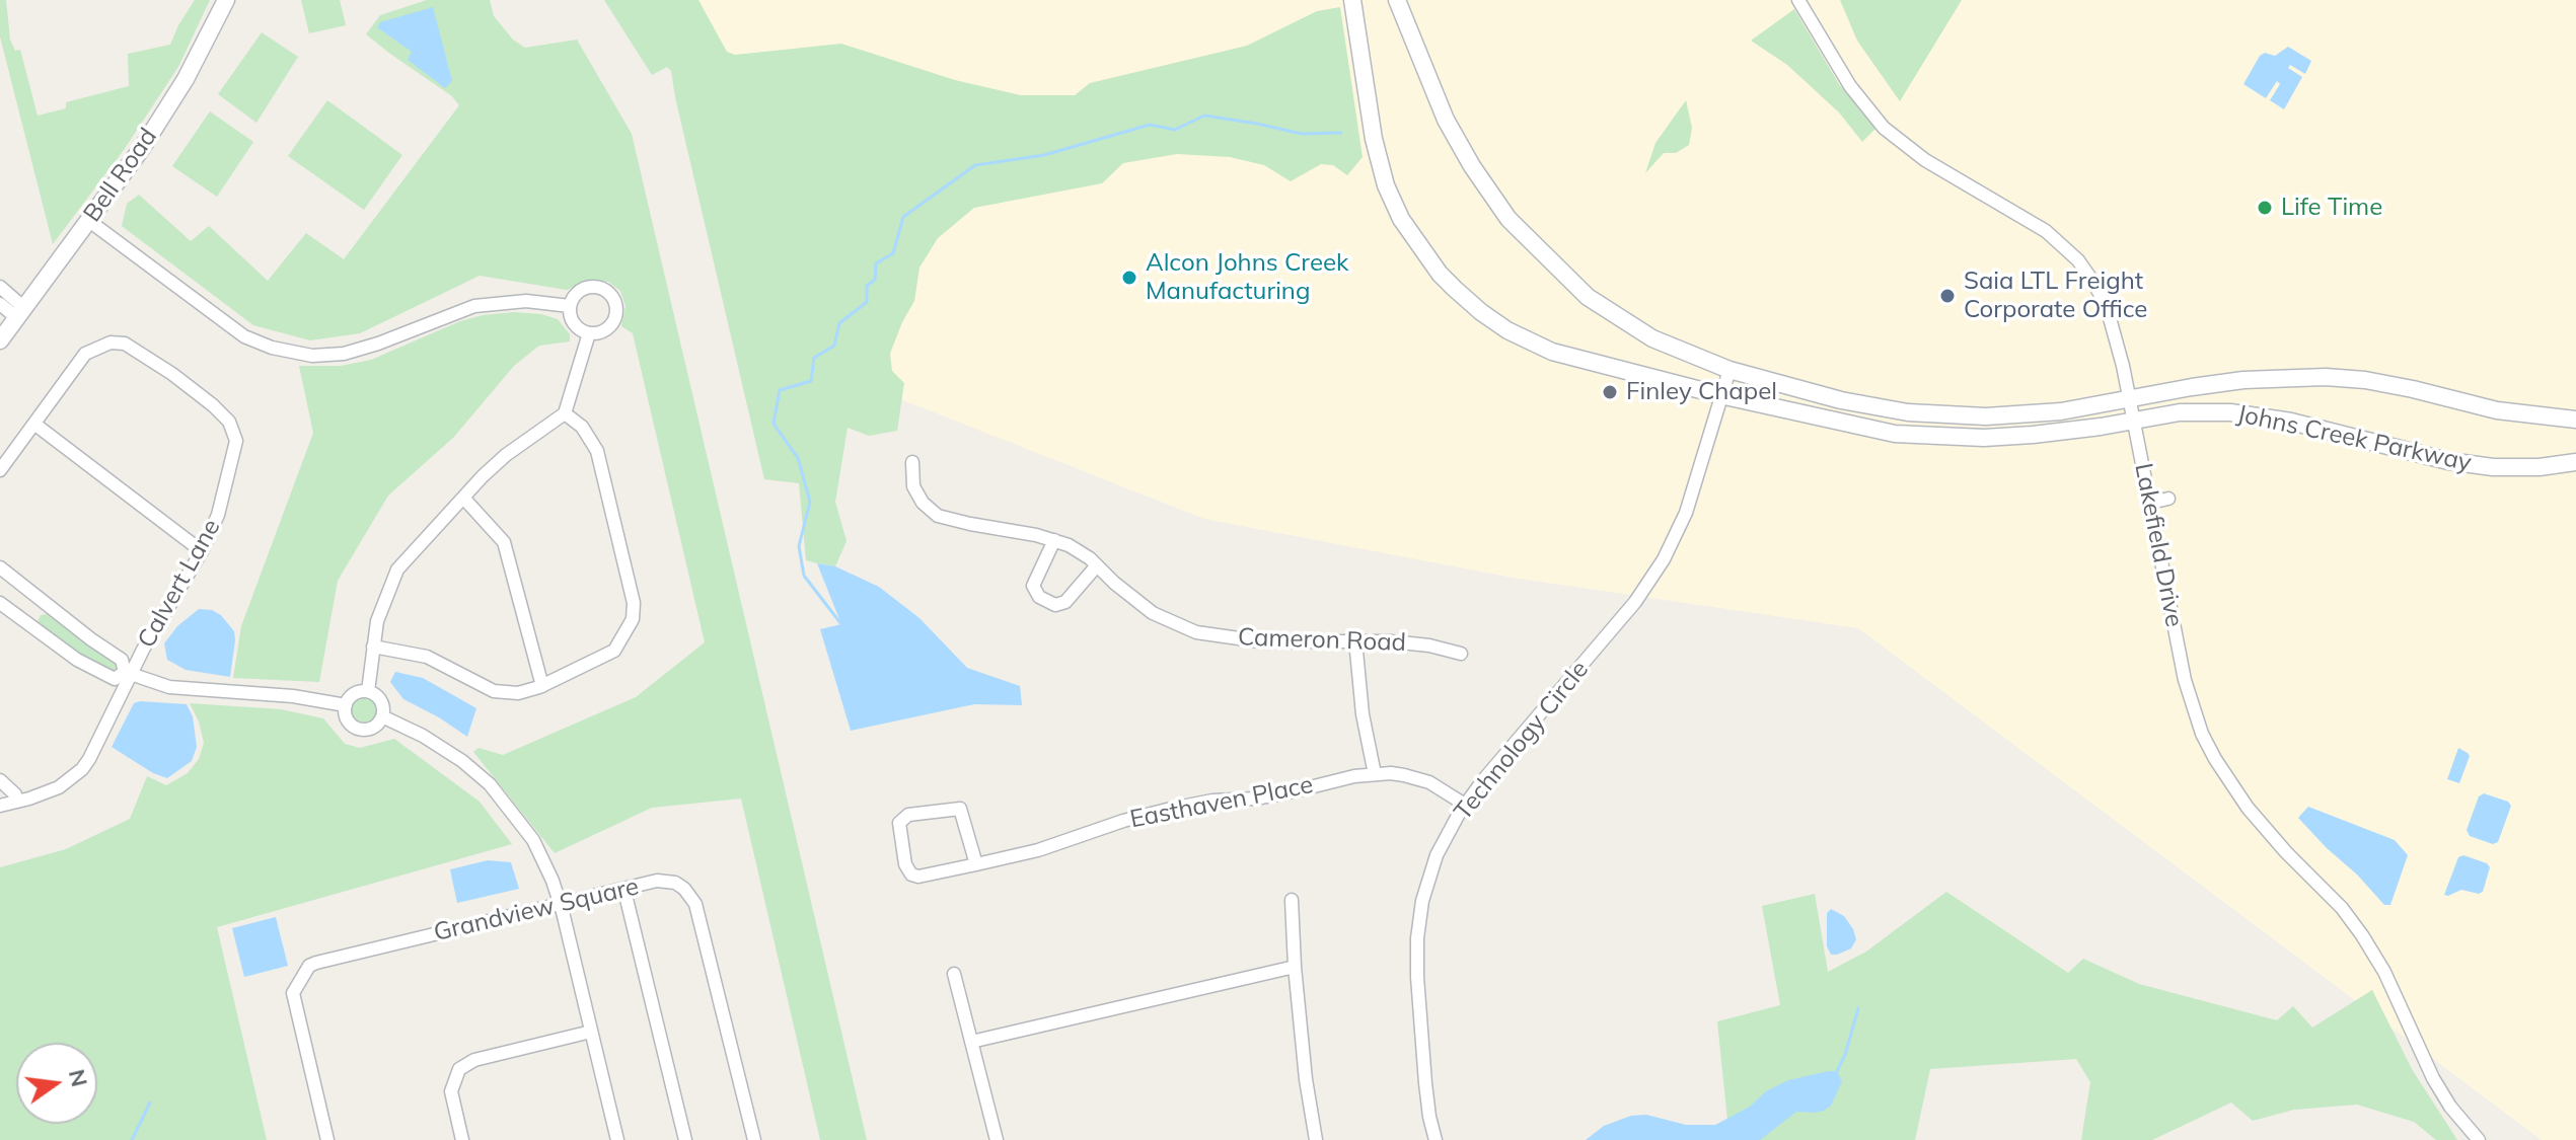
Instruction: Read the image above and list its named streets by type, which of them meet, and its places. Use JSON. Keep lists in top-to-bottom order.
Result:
{
  "streets": {
    "street": [
      "Bell Road",
      "Johns Creek Parkway",
      "Lakefield Drive",
      "Calvert Lane",
      "Cameron Road",
      "Technology Circle",
      "Easthaven Place",
      "Grandview Square"
    ]
  },
  "crossings": [
    ["Johns Creek Parkway", "Lakefield Drive"],
    ["Johns Creek Parkway", "Technology Circle"],
    ["Technology Circle", "Easthaven Place"]
  ],
  "places": [
    "Life Time",
    "Alcon Johns Creek Manufacturing",
    "Saia LTL Freight Corporate Office",
    "Finley Chapel"
  ],
  "north": "right"
}
